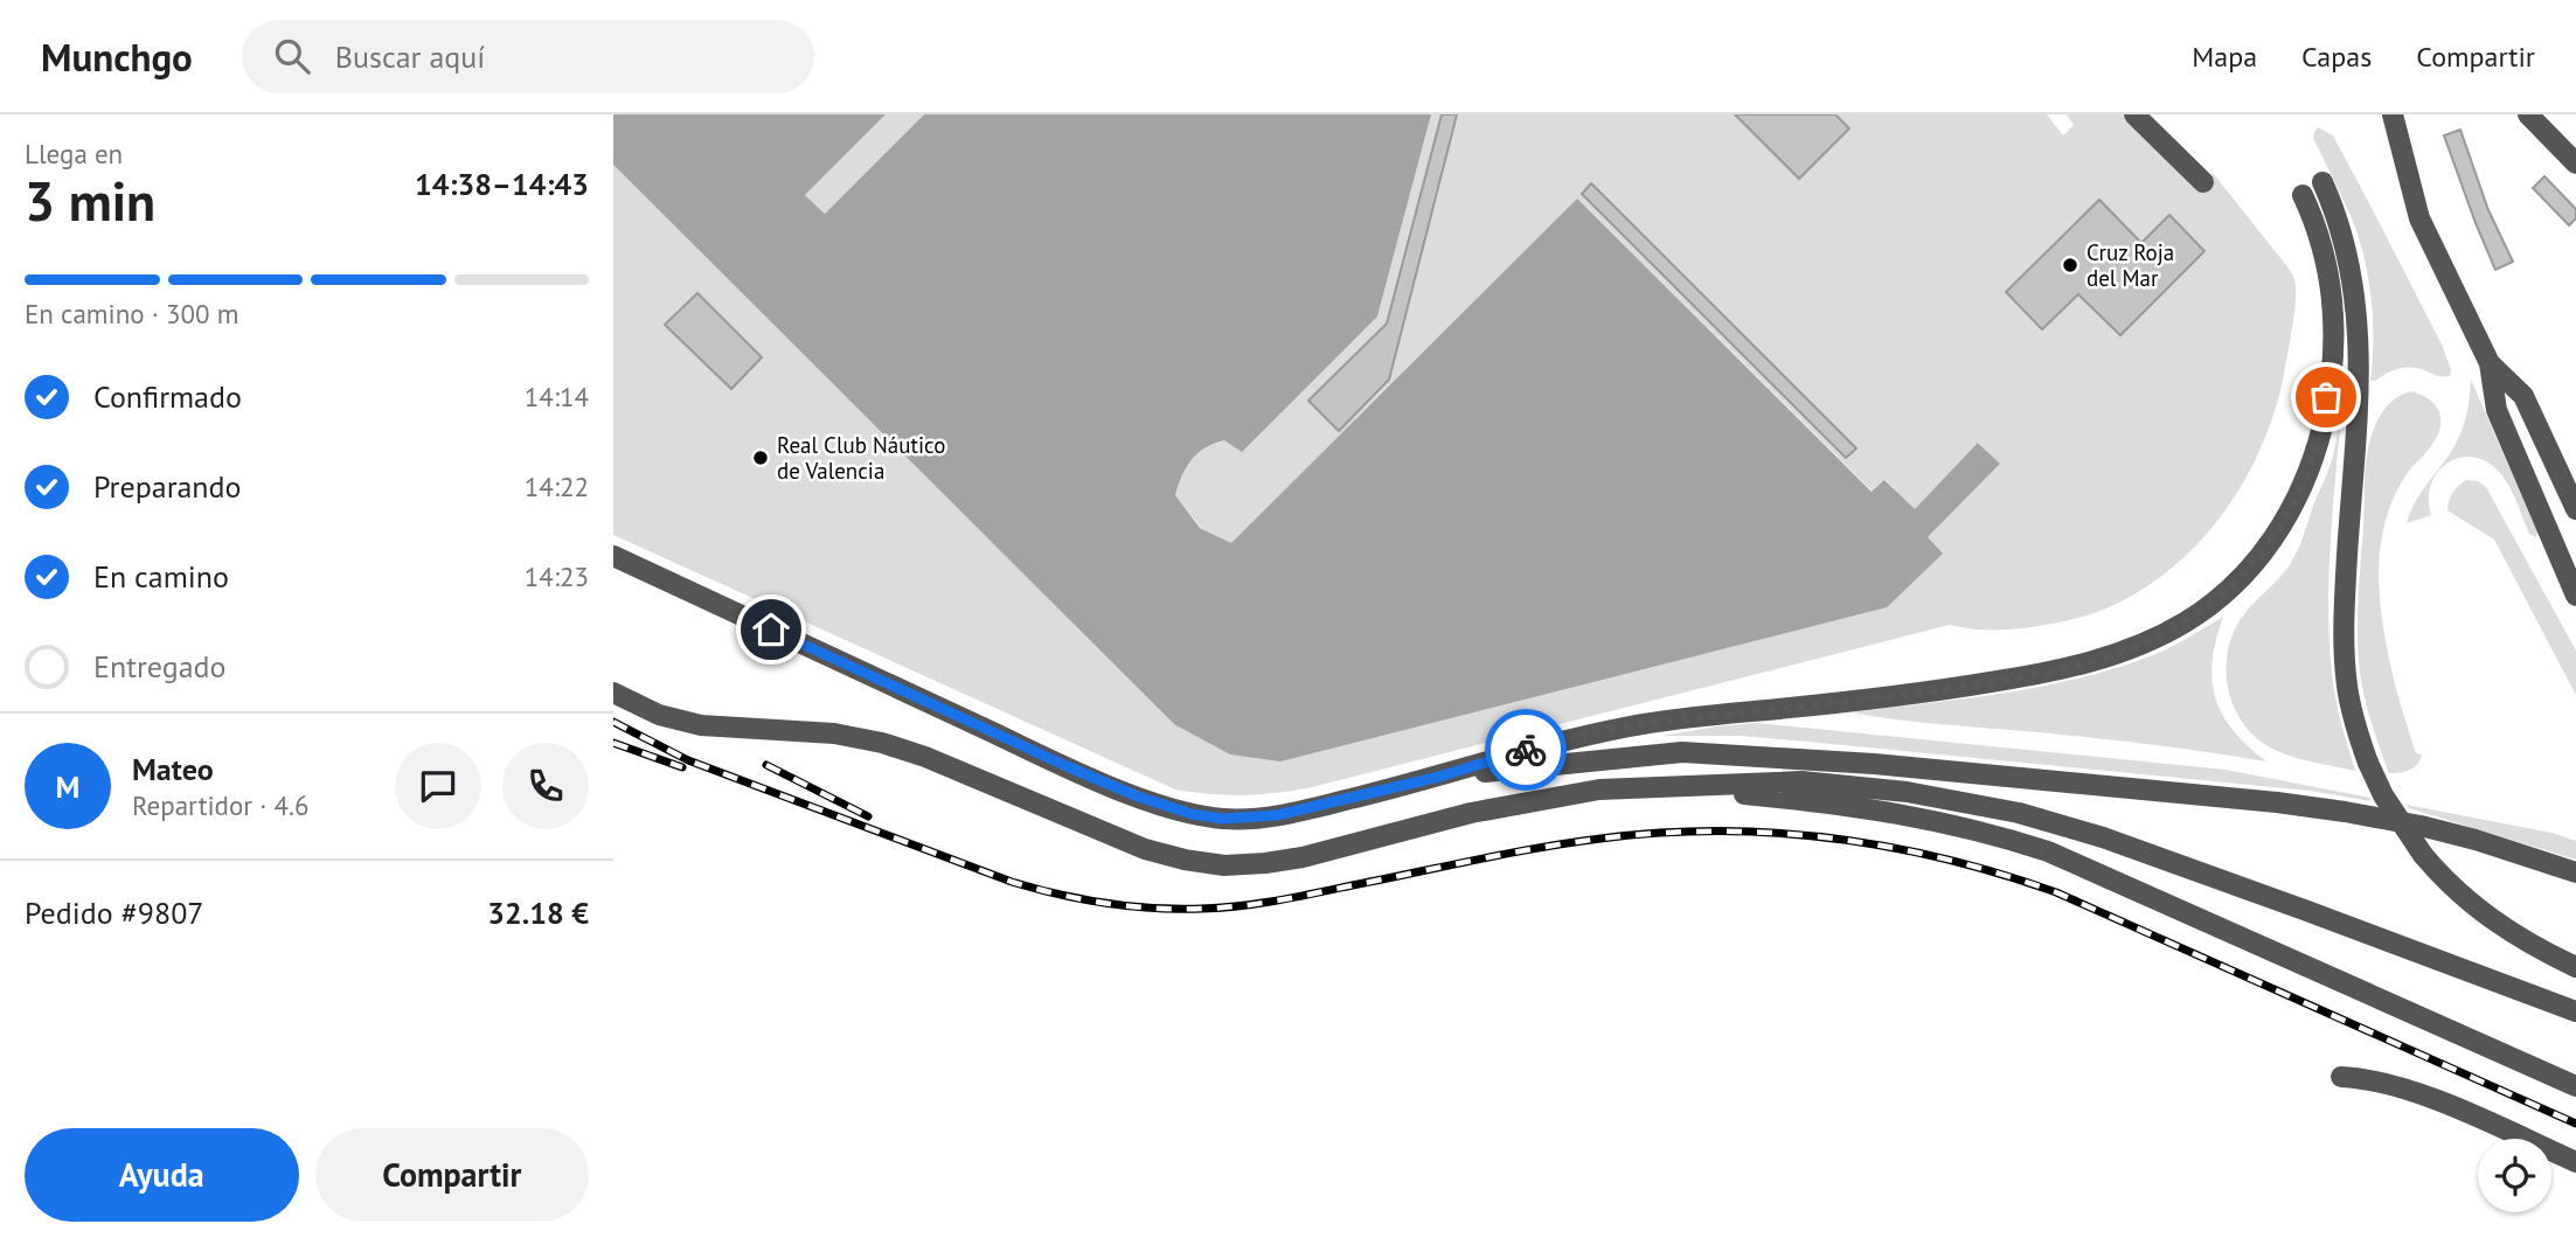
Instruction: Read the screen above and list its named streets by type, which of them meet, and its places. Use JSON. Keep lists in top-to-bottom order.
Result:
{
  "places": ["Cruz Roja del Mar", "Real Club Náutico de Valencia"],
  "page": {
    "header": "Munchgo",
    "search": "Buscar aquí",
    "nav": ["Mapa", "Capas", "Compartir"],
    "heading": ["3 min", "Llega en", "14:38–14:43"],
    "panel": [
      "Mateo",
      "Repartidor · 4.6",
      "Pedido #9807",
      "32.18 €"
    ],
    "bar": "En camino · 300 m",
    "list": [
      ["Confirmado", "14:14"],
      ["Preparando", "14:22"],
      ["En camino", "14:23"],
      "Entregado"
    ],
    "round": "M",
    "buttons": ["Ayuda", "Compartir"]
  }
}
